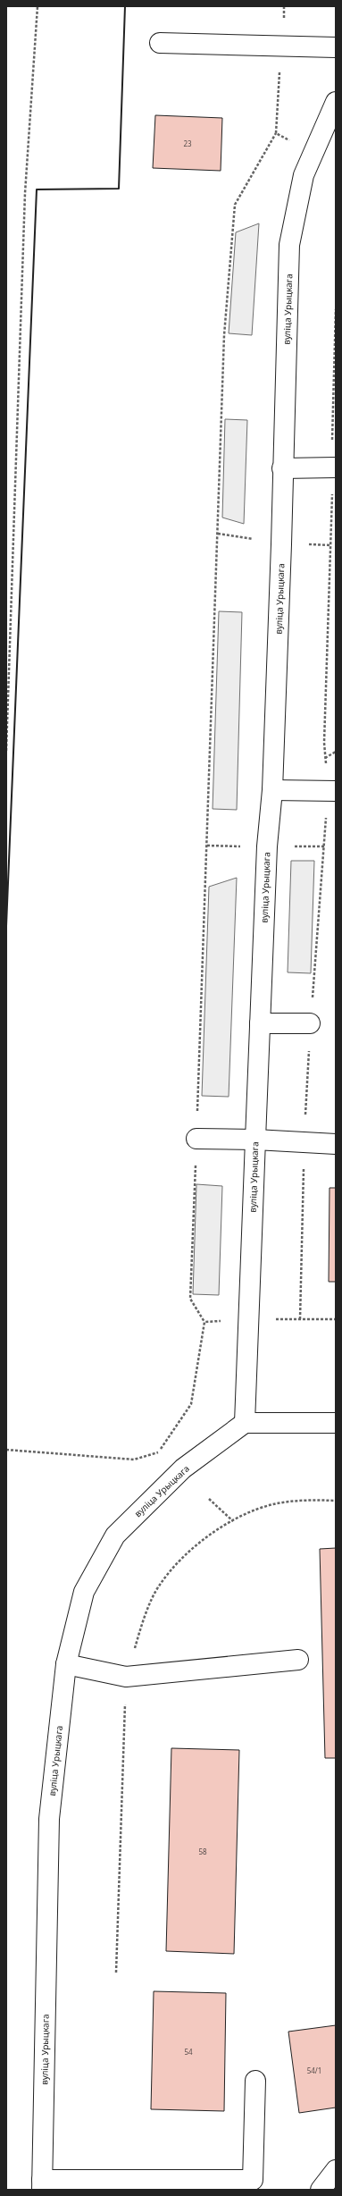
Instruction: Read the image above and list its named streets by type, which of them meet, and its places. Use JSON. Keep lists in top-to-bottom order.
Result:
{
  "streets": {
    "main road": ["вуліца Урыцкага"]
  },
  "house_numbers": [
    "23",
    "58",
    "54",
    "54/1"
  ]
}
